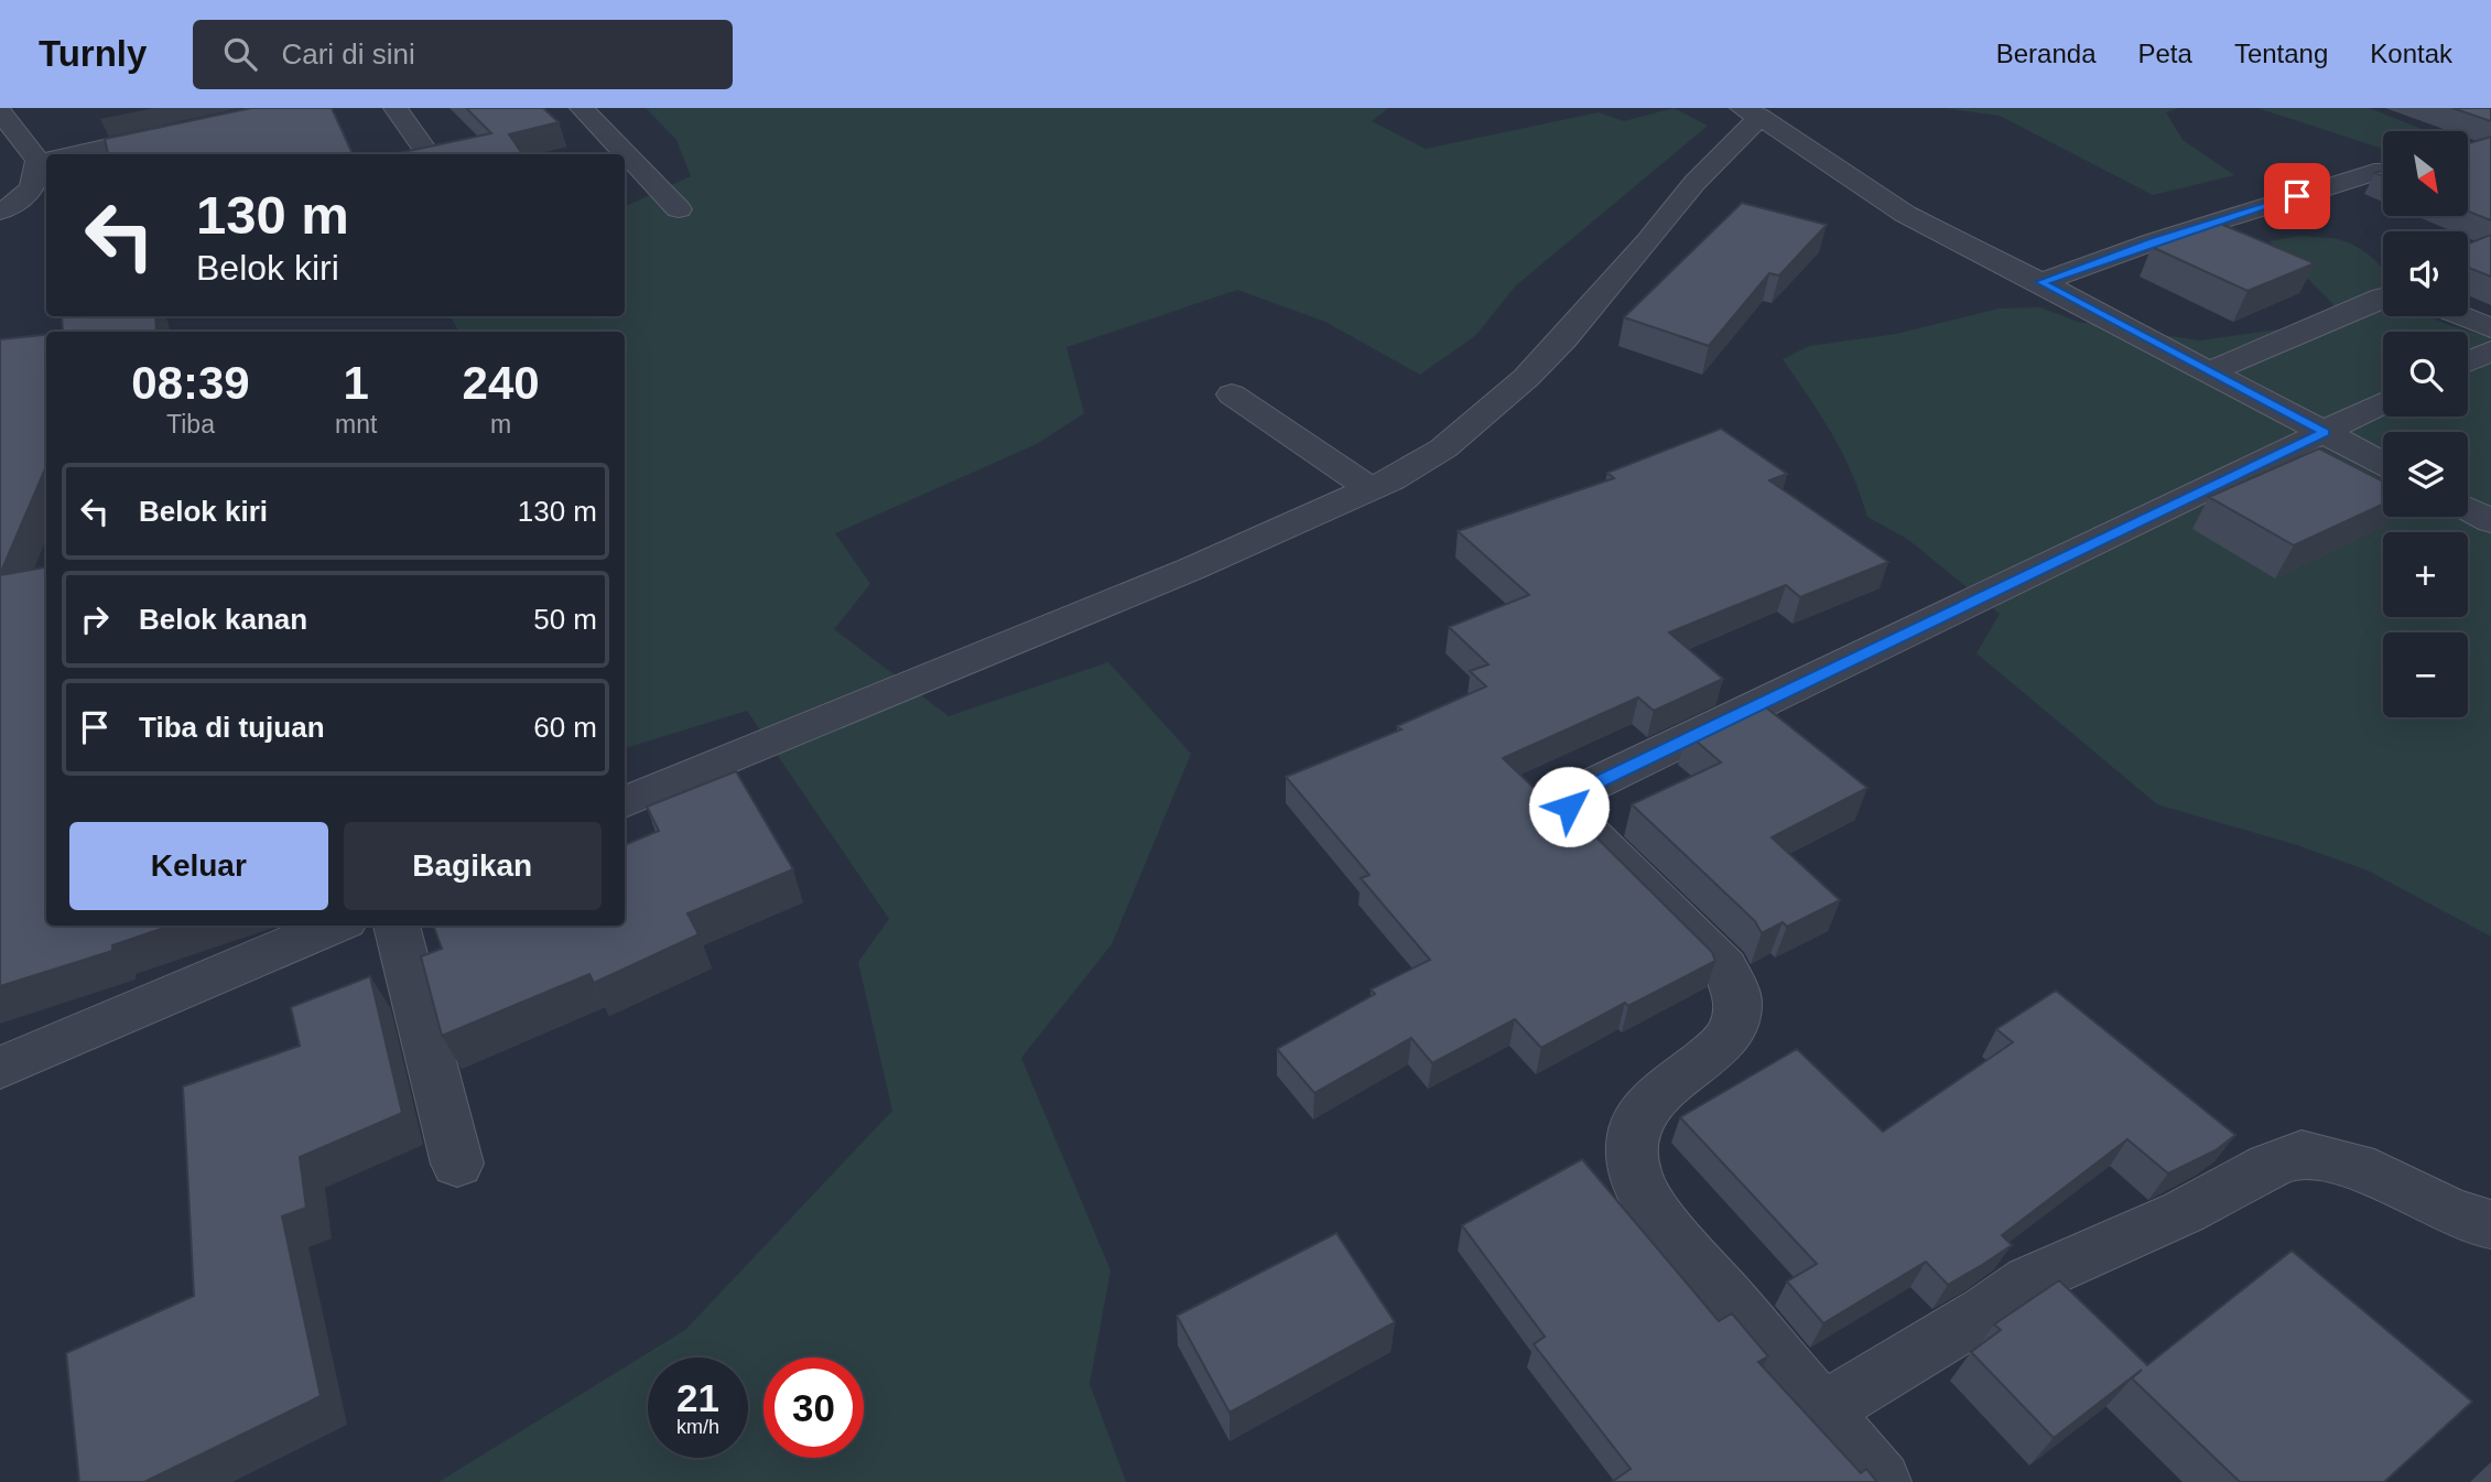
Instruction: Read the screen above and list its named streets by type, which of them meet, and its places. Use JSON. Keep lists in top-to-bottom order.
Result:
{
  "north": "bottom right",
  "page": {
    "header": "Turnly",
    "search": "Cari di sini",
    "nav": [
      "Beranda",
      "Peta",
      "Tentang",
      "Kontak"
    ],
    "map_buttons": ["+", "−"],
    "turn": ["130 m", "Belok kiri"],
    "eta": [
      "08:39",
      "Tiba",
      "1",
      "mnt",
      "240",
      "m"
    ],
    "list": [
      {
        "name": "Belok kiri",
        "value": "130 m"
      },
      {
        "name": "Belok kanan",
        "value": "50 m"
      },
      {
        "name": "Tiba di tujuan",
        "value": "60 m"
      }
    ],
    "buttons": ["Keluar", "Bagikan"],
    "speed": "21 km/h",
    "limit": "30"
  }
}
